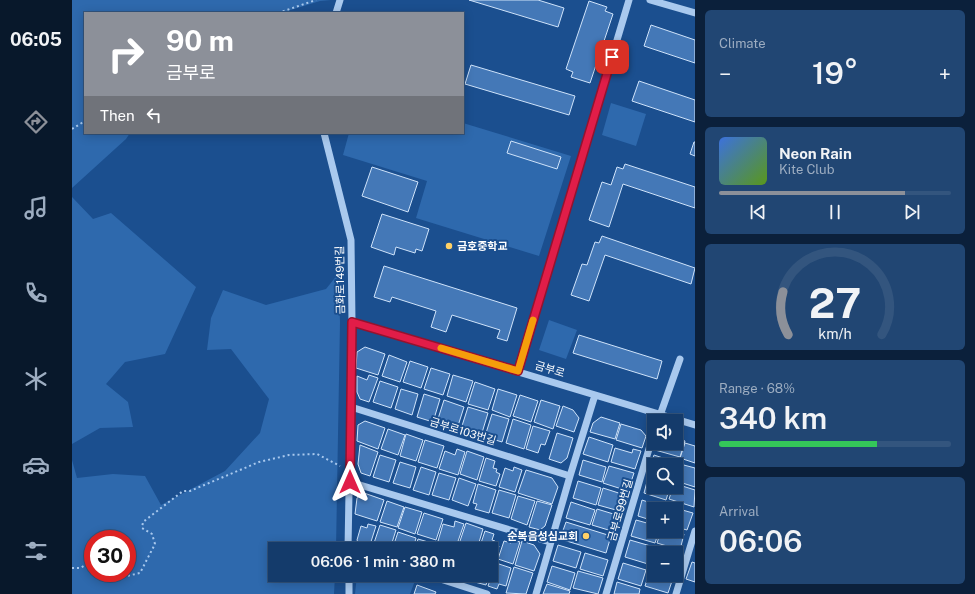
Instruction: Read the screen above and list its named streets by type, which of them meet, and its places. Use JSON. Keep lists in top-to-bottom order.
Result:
{
  "streets": {
    "street": [
      "금화로149번길",
      "금부로",
      "금부로103번길",
      "금부로99번길"
    ]
  },
  "crossings": [
    ["금화로149번길", "금부로"],
    ["금화로149번길", "금부로103번길"]
  ],
  "places": ["금호중학교", "순복음성심교회"],
  "page": {
    "tabs": "06:05",
    "tile": [
      "Climate",
      ["Range · 68%", "340 km"],
      ["Arrival", "06:06"]
    ],
    "turn": ["90 m", "금부로"],
    "heat": ["−", "19°", "+"],
    "then": "Then",
    "song": ["Neon Rain", "Kite Club"],
    "map_buttons": ["+", "−"],
    "limit": "30",
    "trip": "06:06 · 1 min · 380 m",
    "gauge": ["27", "km/h"]
  }
}
